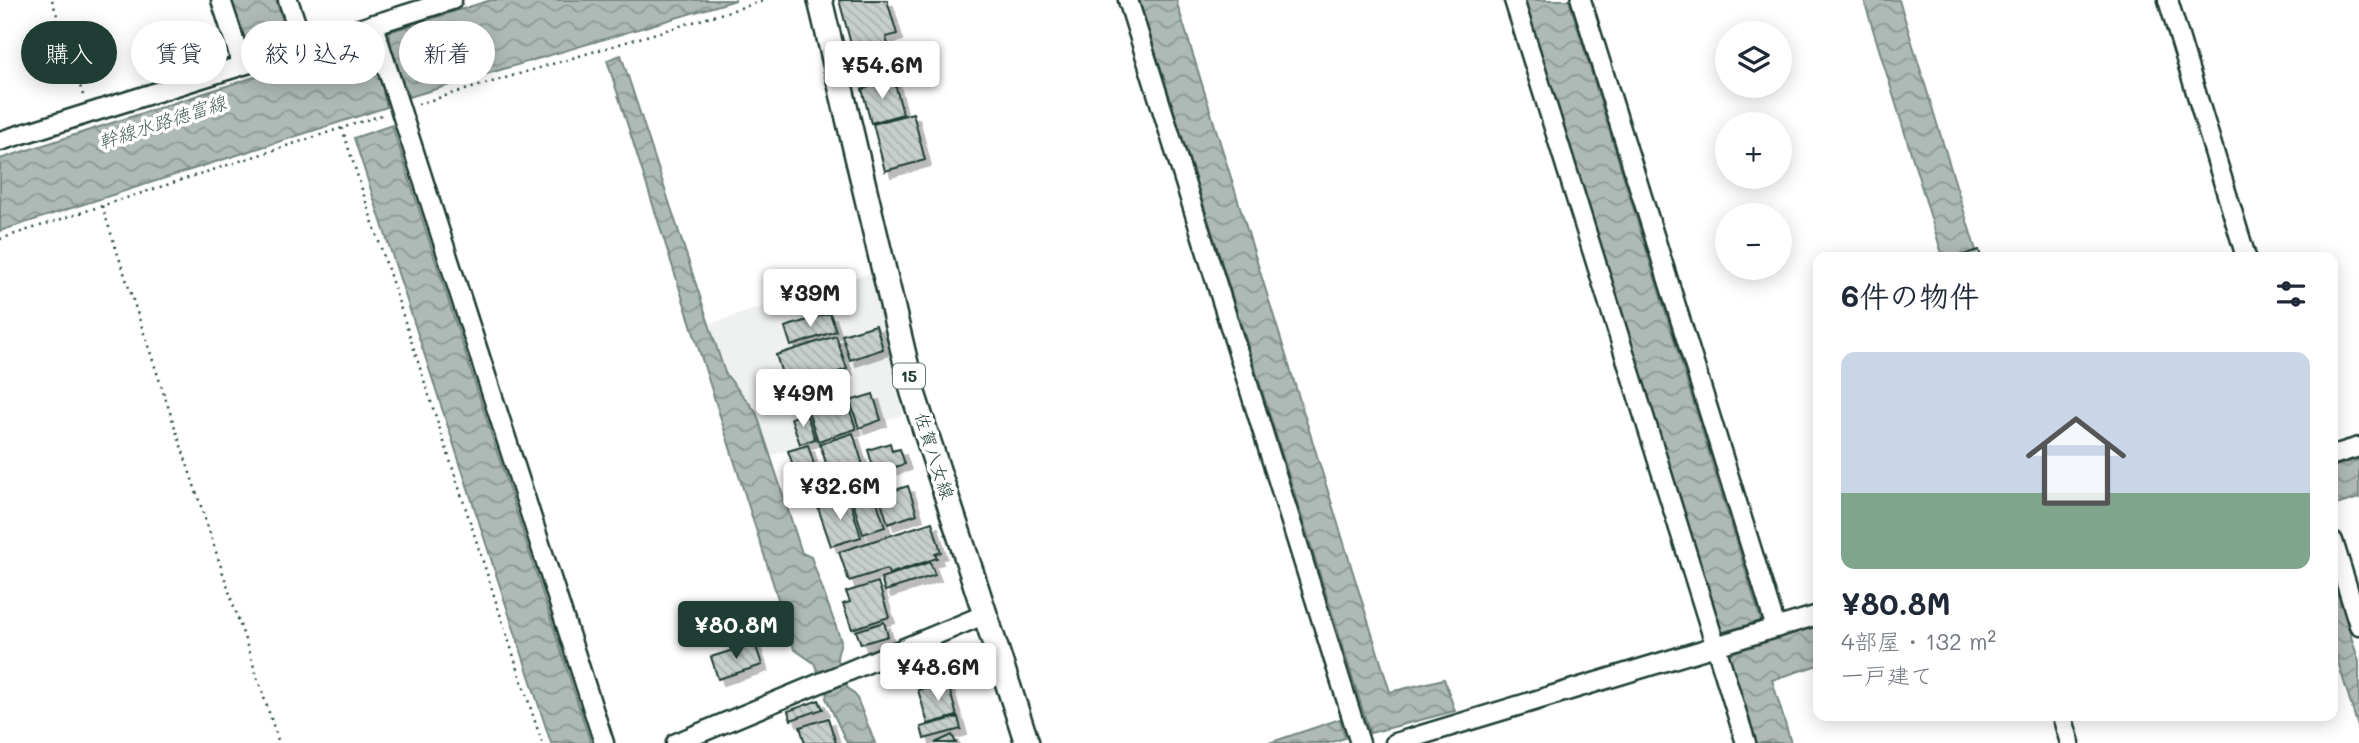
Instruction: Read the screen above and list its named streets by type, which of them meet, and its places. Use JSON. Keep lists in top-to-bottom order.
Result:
{
  "streets": {
    "main road": ["15", "佐賀八女線"]
  },
  "water": ["幹線水路徳富線"],
  "page": {
    "map_buttons": ["+", "−"],
    "chip": [
      "購入",
      "賃貸",
      "絞り込み",
      "新着"
    ],
    "price": [
      "¥54.6M",
      "¥39M",
      "¥49M",
      "¥32.6M",
      "¥80.8M",
      "¥48.6M"
    ],
    "heading": "6件の物件",
    "list": [
      {
        "name": "¥80.8M",
        "note": "4部屋 · 132 m² · 一戸建て"
      }
    ]
  }
}
